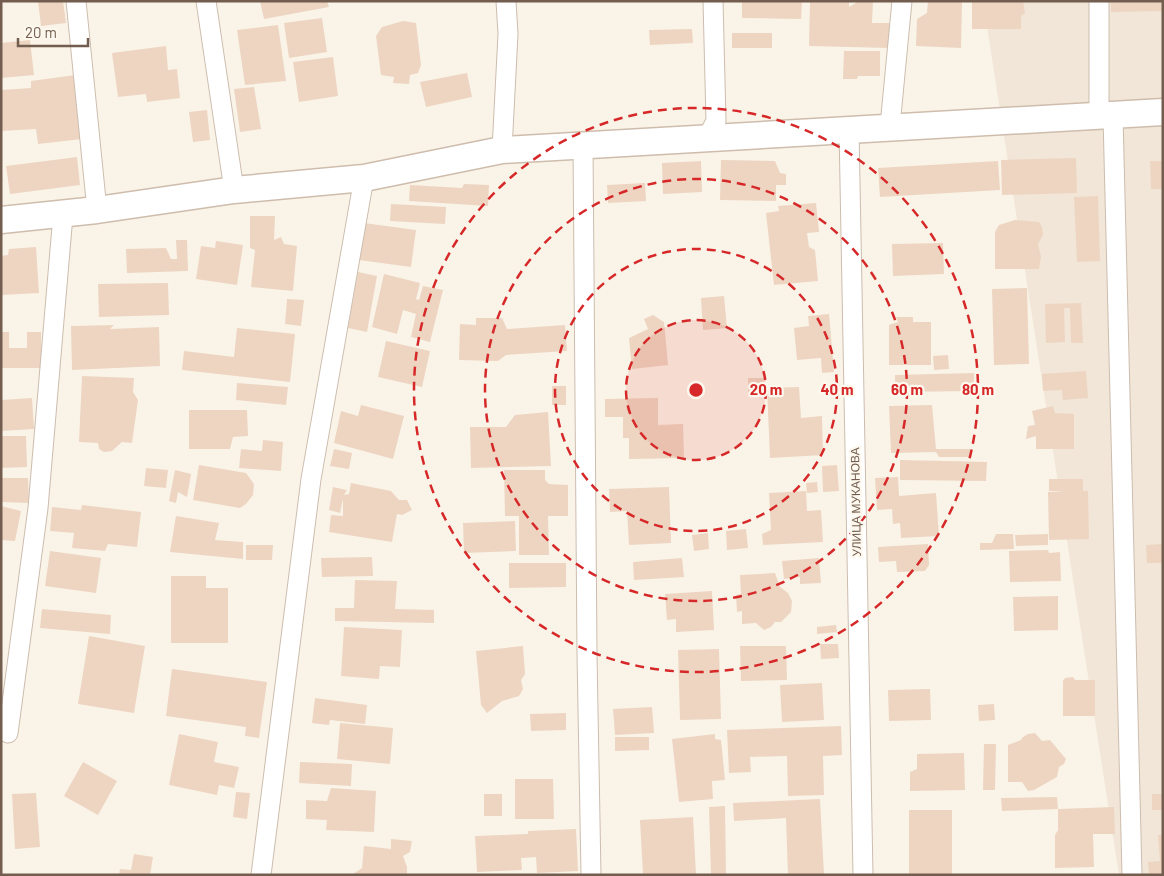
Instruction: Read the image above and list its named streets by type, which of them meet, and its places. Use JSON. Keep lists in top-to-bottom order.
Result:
{
  "streets": {
    "street": ["УЛИЦА МУКАНОВА"]
  },
  "scale_bar": "20 m",
  "rings": [
    "20 m",
    "40 m",
    "60 m",
    "80 m"
  ]
}
